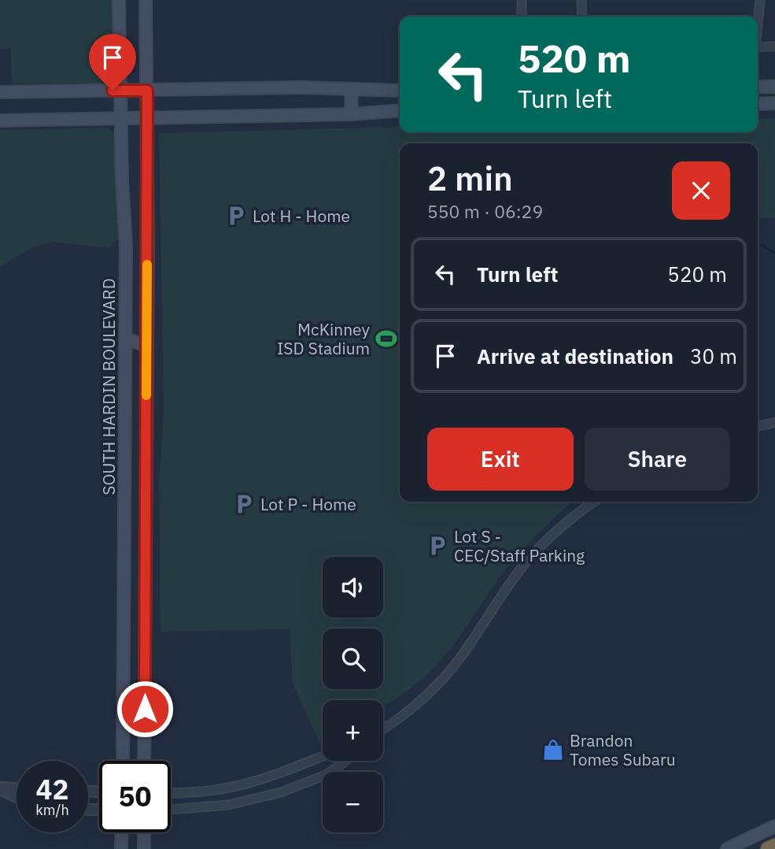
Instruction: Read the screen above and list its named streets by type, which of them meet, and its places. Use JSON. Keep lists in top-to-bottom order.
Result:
{
  "streets": {
    "main road": ["SOUTH HARDIN BOULEVARD"]
  },
  "places": {
    "parking": ["Lot H - Home", "Lot P - Home", "Lot S - CEC/Staff Parking"],
    "sports": ["McKinney ISD Stadium"],
    "shop": ["Brandon Tomes Subaru"]
  },
  "page": {
    "turn": ["520 m", "Turn left"],
    "heading": ["2 min", "550 m · 06:29"],
    "list": [
      {
        "name": "Turn left",
        "value": "520 m"
      },
      {
        "name": "Arrive at destination",
        "value": "30 m"
      }
    ],
    "buttons": ["Exit", "Share"],
    "map_buttons": ["+", "−"],
    "speed": "42 km/h",
    "limit": "50"
  }
}
